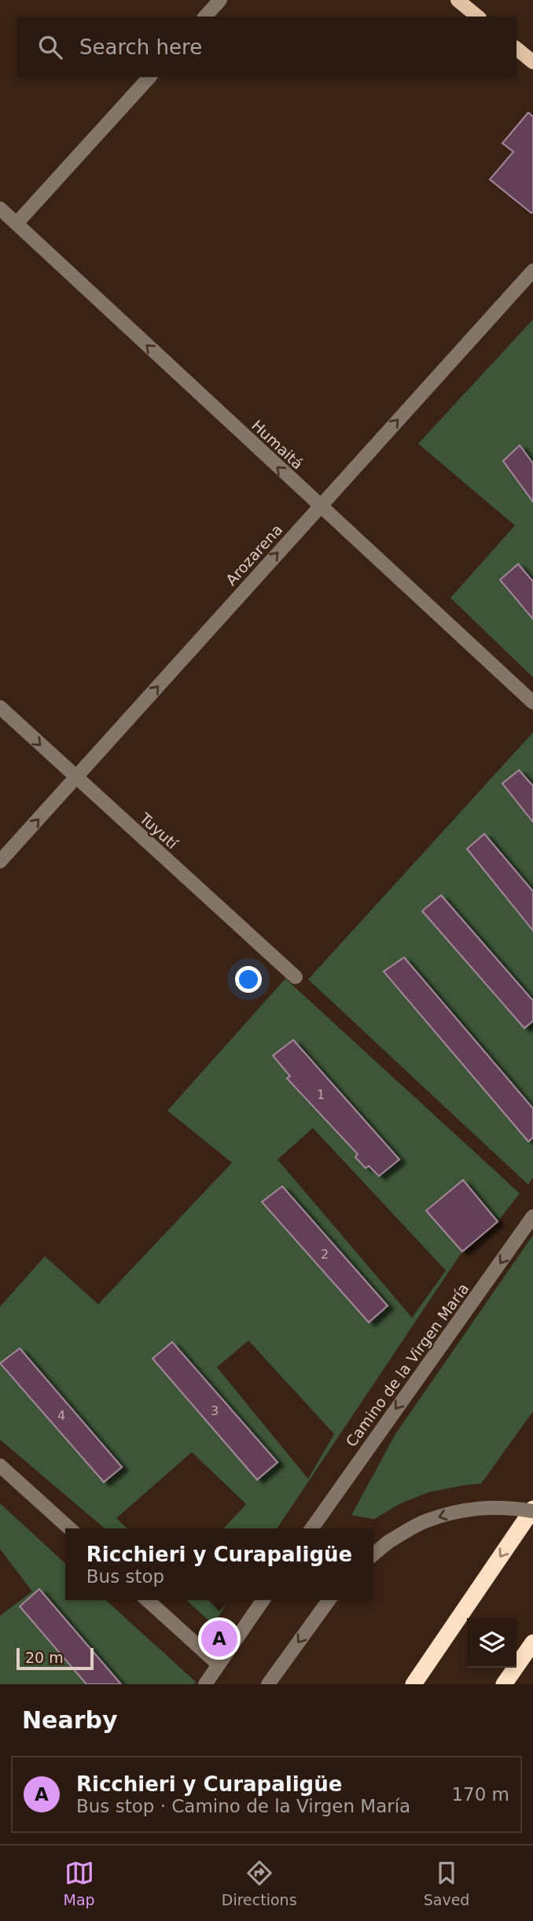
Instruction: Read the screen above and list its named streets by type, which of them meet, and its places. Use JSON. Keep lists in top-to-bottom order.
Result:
{
  "streets": {
    "street": [
      "Humaitá",
      "Arozarena",
      "Tuyutí",
      "Camino de la Virgen María"
    ]
  },
  "crossings": [
    ["Humaitá", "Arozarena"],
    ["Arozarena", "Tuyutí"]
  ],
  "one_way": ["Humaitá", "Arozarena", "Camino de la Virgen María"],
  "house_numbers": [
    "1",
    "2",
    "3",
    "4"
  ],
  "scale_bar": "20 m",
  "page": {
    "search": "Search here",
    "popup": ["Ricchieri y Curapaligüe", "Bus stop"],
    "pins": "A",
    "scale": "20 m",
    "heading": "Nearby",
    "list": [
      {
        "mark": "A",
        "name": "Ricchieri y Curapaligüe",
        "note": "Bus stop · Camino de la Virgen María",
        "value": "170 m"
      }
    ],
    "nav": ["Map", "Directions", "Saved"]
  }
}
